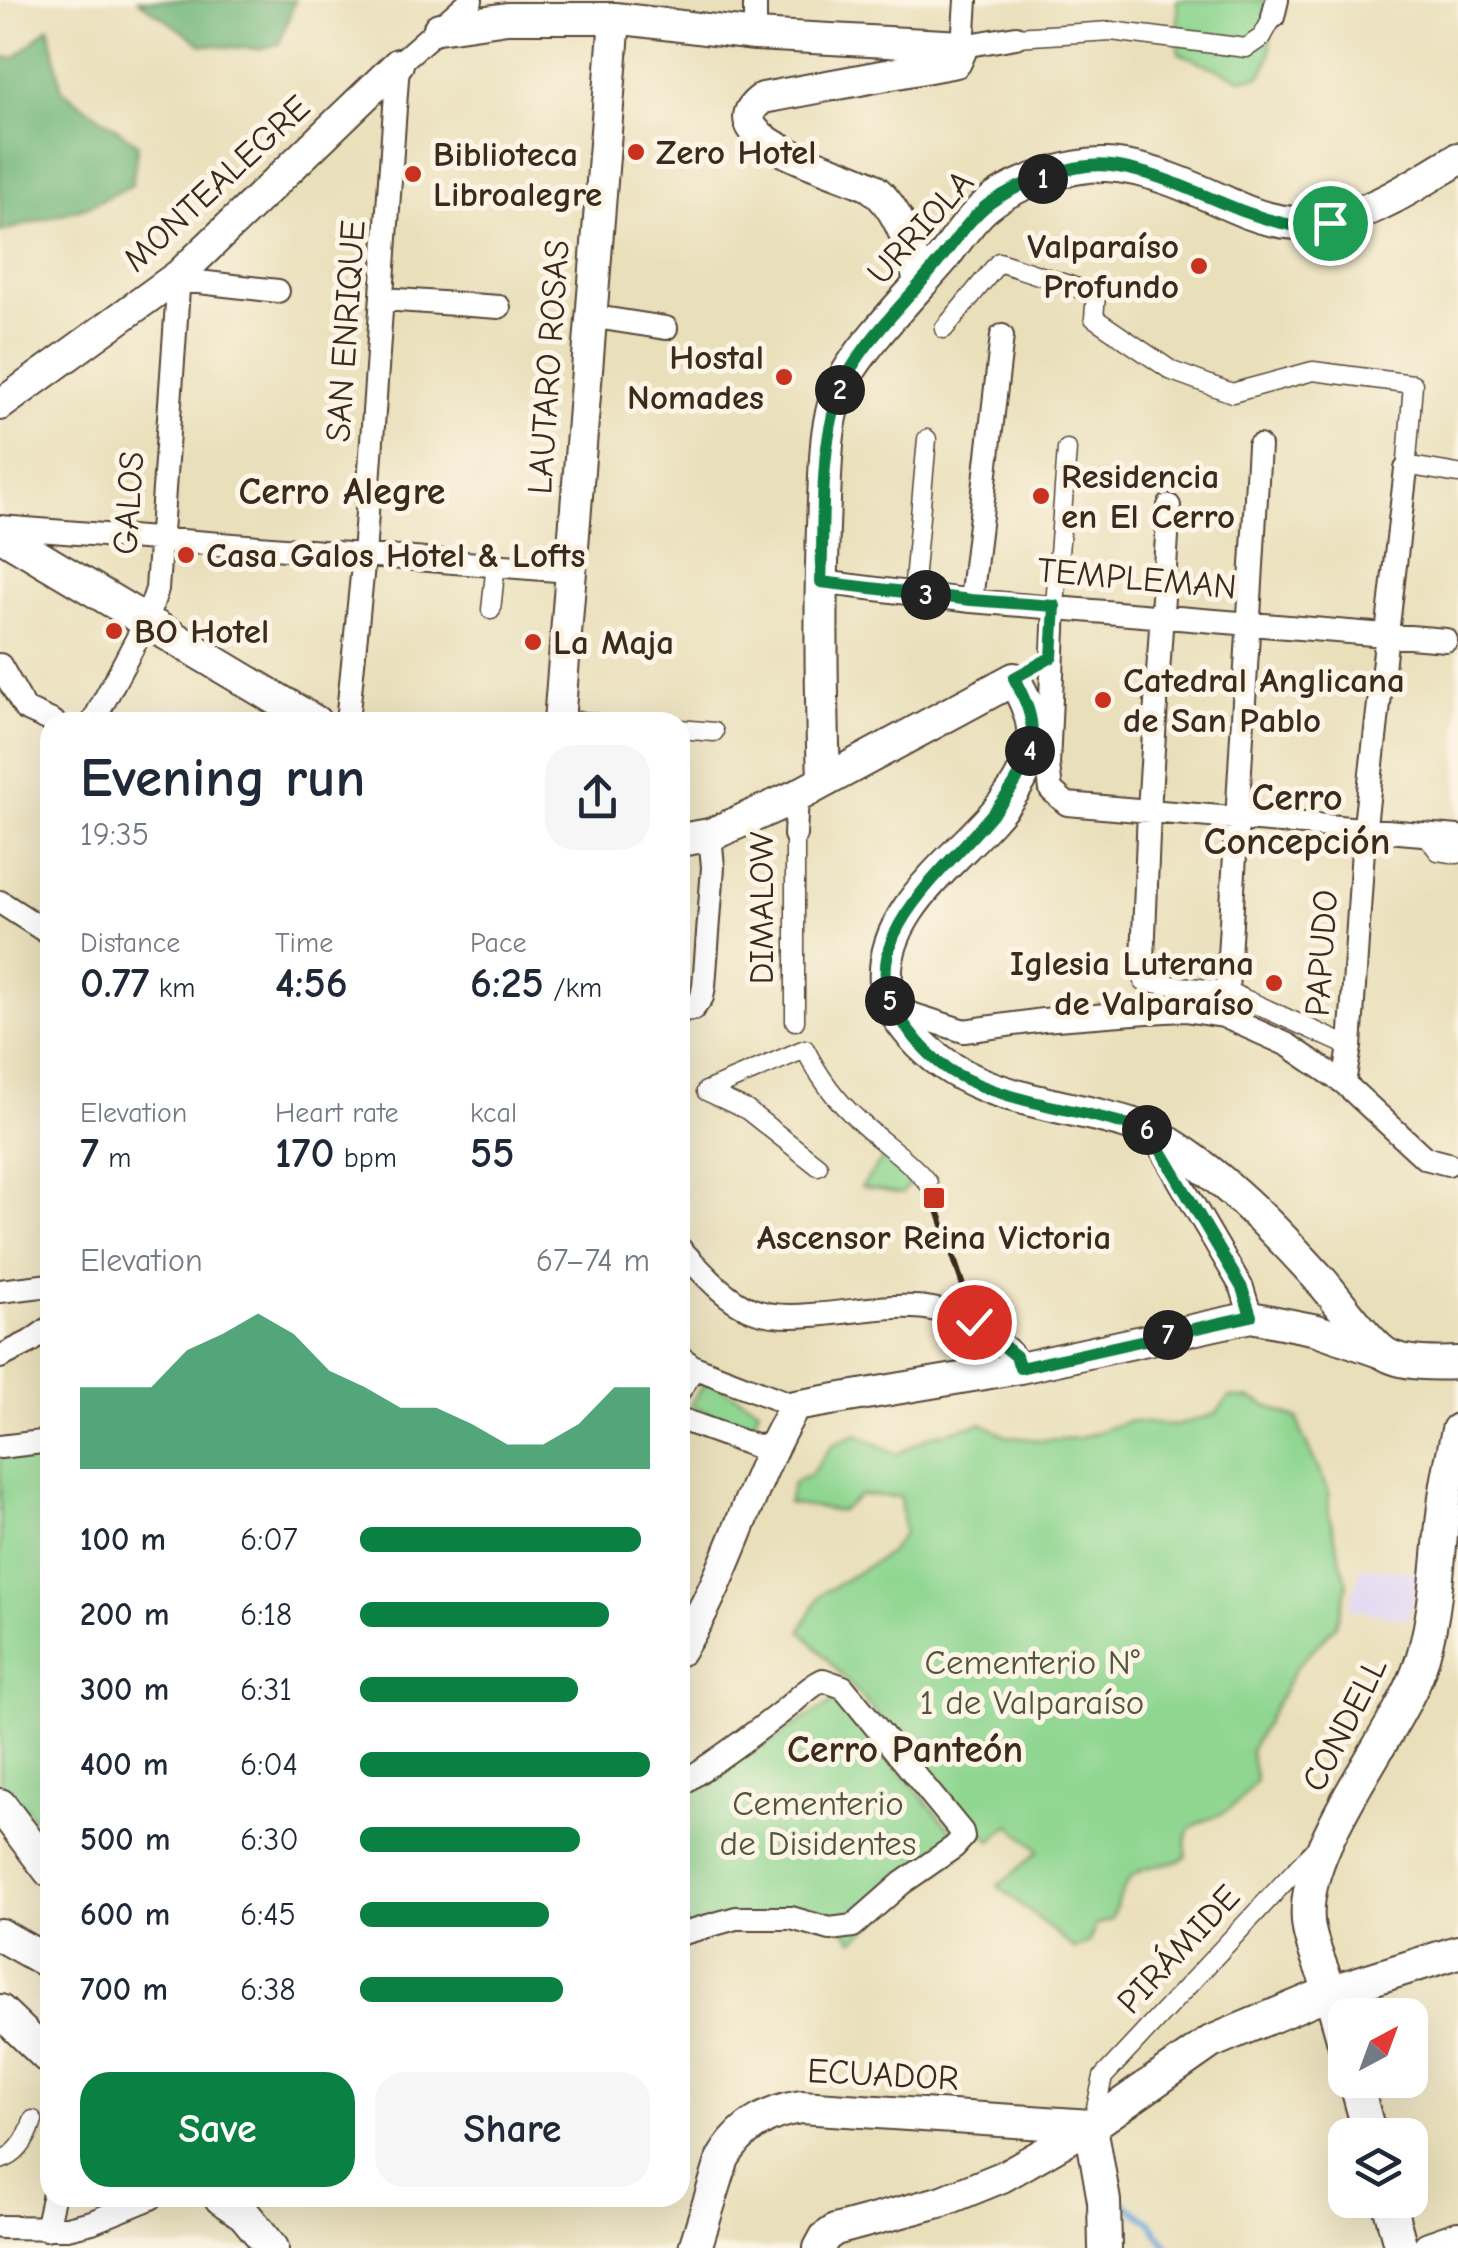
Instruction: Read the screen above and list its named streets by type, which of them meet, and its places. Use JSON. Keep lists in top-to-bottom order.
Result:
{
  "streets": {
    "main road": ["URRIOLA", "CONDELL", "ECUADOR"],
    "street": [
      "MONTEALEGRE",
      "SAN ENRIQUE",
      "LAUTARO ROSAS",
      "GALOS",
      "TEMPLEMAN",
      "DIMALOW",
      "PAPUDO",
      "PIRÁMIDE"
    ]
  },
  "crossings": [
    ["MONTEALEGRE", "SAN ENRIQUE"],
    ["MONTEALEGRE", "GALOS"],
    ["URRIOLA", "TEMPLEMAN"],
    ["URRIOLA", "DIMALOW"],
    ["TEMPLEMAN", "PAPUDO"],
    ["CONDELL", "PIRÁMIDE"],
    ["PIRÁMIDE", "ECUADOR"]
  ],
  "districts": ["Cerro Alegre", "Cerro Concepción", "Cerro Panteón"],
  "parks": ["Cementerio N° 1 de Valparaíso", "Cementerio de Disidentes"],
  "places": {
    "other": [
      "Zero Hotel",
      "Biblioteca Libroalegre",
      "Valparaíso Profundo",
      "Hostal Nomades",
      "Residencia en El Cerro",
      "Casa Galos Hotel & Lofts",
      "BO Hotel",
      "La Maja",
      "Catedral Anglicana de San Pablo",
      "Iglesia Luterana de Valparaíso"
    ],
    "transit": ["Ascensor Reina Victoria"]
  },
  "north": "top right",
  "page": {
    "pins": [
      "1",
      "2",
      "3",
      "4",
      "5",
      "6",
      "7"
    ],
    "heading": ["Evening run", "19:35"],
    "stats": [
      ["Distance", "0.77 km"],
      ["Time", "4:56"],
      ["Pace", "6:25 /km"],
      ["Elevation", "7 m"],
      ["Heart rate", "170 bpm"],
      ["kcal", "55"]
    ],
    "chart": ["Elevation", "67–74 m"],
    "list": [
      {
        "name": "100 m",
        "note": "6:07"
      },
      {
        "name": "200 m",
        "note": "6:18"
      },
      {
        "name": "300 m",
        "note": "6:31"
      },
      {
        "name": "400 m",
        "note": "6:04"
      },
      {
        "name": "500 m",
        "note": "6:30"
      },
      {
        "name": "600 m",
        "note": "6:45"
      },
      {
        "name": "700 m",
        "note": "6:38"
      }
    ],
    "buttons": ["Save", "Share"]
  }
}
